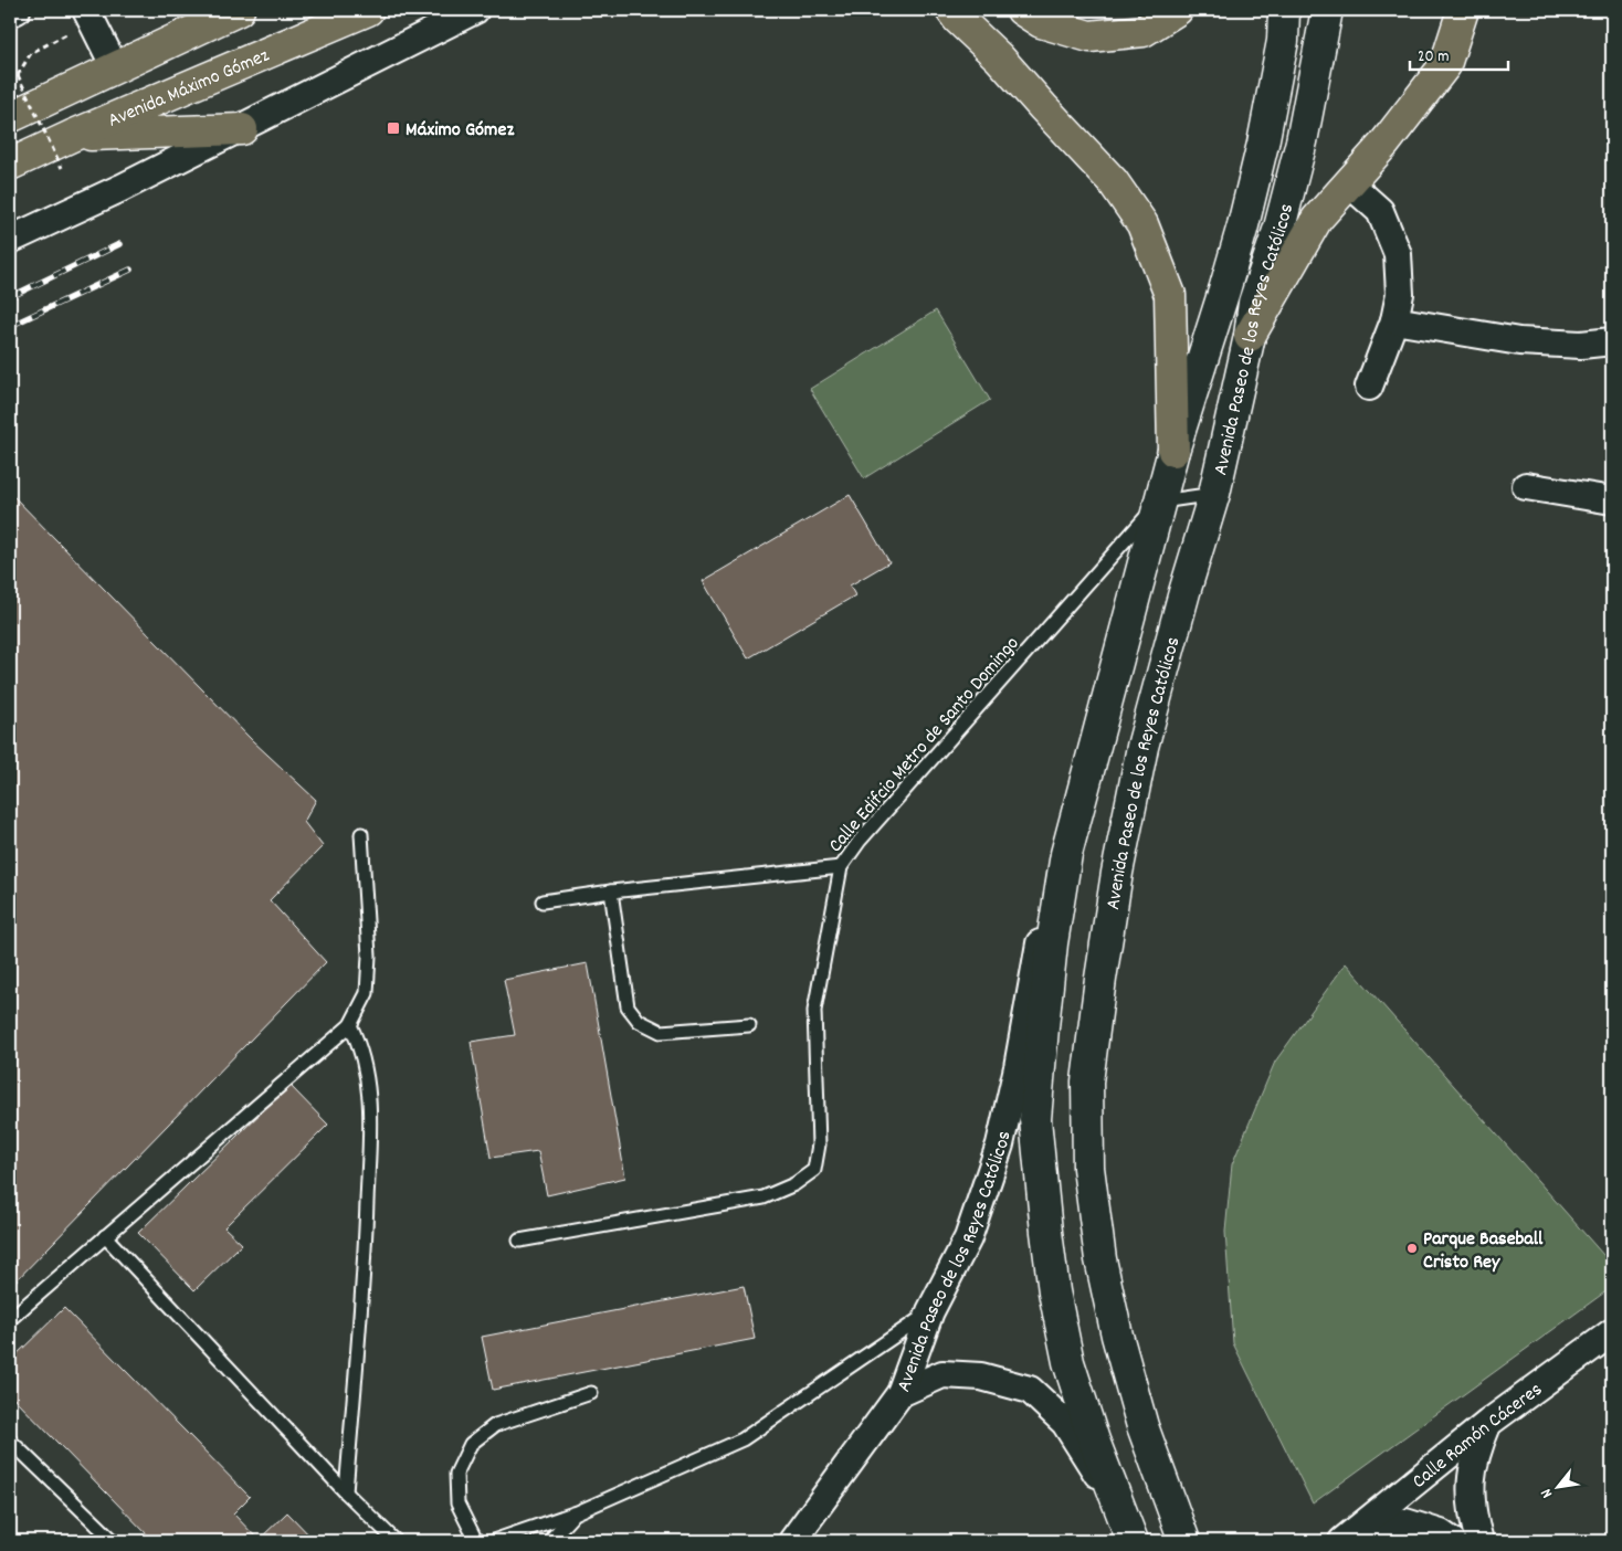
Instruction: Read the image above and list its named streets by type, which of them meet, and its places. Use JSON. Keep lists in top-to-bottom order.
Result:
{
  "streets": {
    "main road": ["Avenida Máximo Gómez", "Avenida Paseo de los Reyes Católicos"],
    "street": ["Calle Ramón Cáceres"],
    "lane": ["Calle Edifcio Metro de Santo Domingo"]
  },
  "crossings": [
    ["Avenida Paseo de los Reyes Católicos", "Calle Edifcio Metro de Santo Domingo"]
  ],
  "places": {
    "transit": ["Máximo Gómez"],
    "other": ["Parque Baseball Cristo Rey"]
  },
  "scale_bar": "20 m",
  "north": "bottom left"
}
